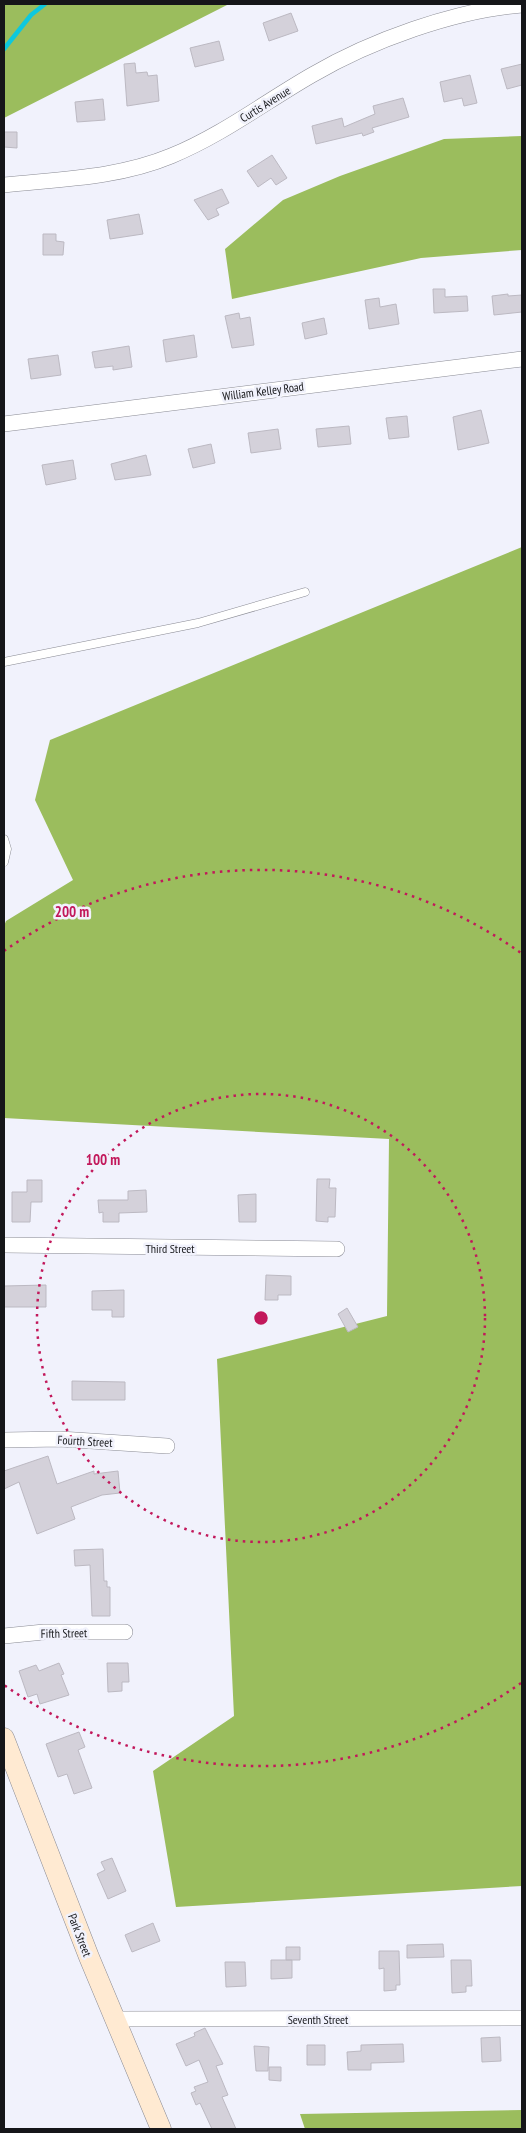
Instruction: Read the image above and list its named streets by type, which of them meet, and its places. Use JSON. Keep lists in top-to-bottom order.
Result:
{
  "streets": {
    "main road": ["Park Street"],
    "street": [
      "Curtis Avenue",
      "William Kelley Road",
      "Third Street",
      "Fourth Street",
      "Fifth Street",
      "Seventh Street"
    ]
  },
  "crossings": [
    ["Park Street", "Seventh Street"]
  ],
  "rings": ["200 m", "100 m"]
}
